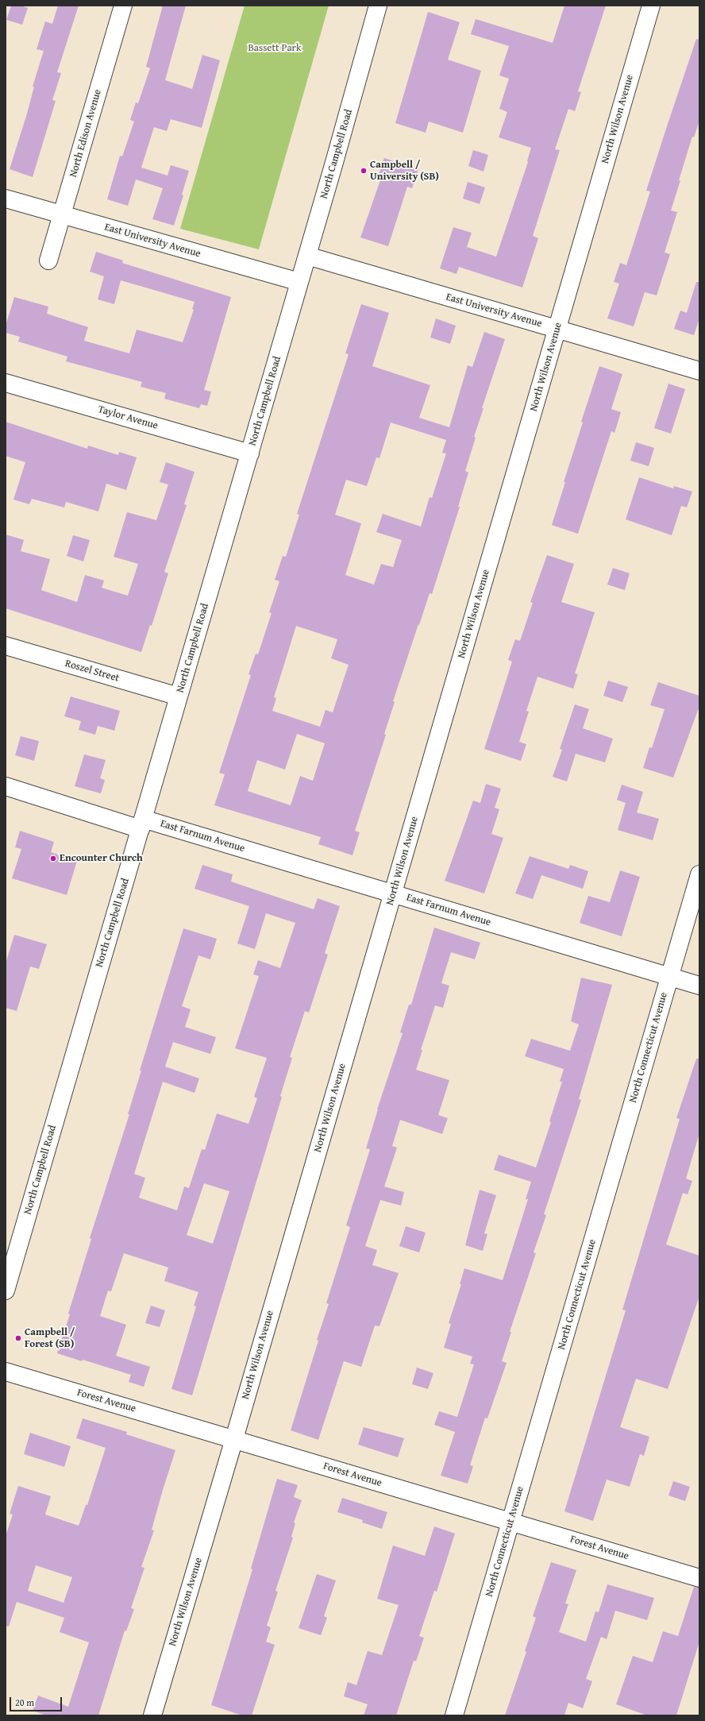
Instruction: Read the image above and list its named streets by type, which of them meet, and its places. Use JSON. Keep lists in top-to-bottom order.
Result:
{
  "streets": {
    "street": [
      "North Wilson Avenue",
      "North Edison Avenue",
      "North Campbell Road",
      "East University Avenue",
      "Taylor Avenue",
      "Roszel Street",
      "East Farnum Avenue",
      "North Connecticut Avenue",
      "Forest Avenue"
    ]
  },
  "crossings": [
    ["North Wilson Avenue", "East University Avenue"],
    ["North Wilson Avenue", "East Farnum Avenue"],
    ["North Wilson Avenue", "Forest Avenue"],
    ["North Edison Avenue", "East University Avenue"],
    ["North Campbell Road", "East University Avenue"],
    ["North Campbell Road", "Taylor Avenue"],
    ["North Campbell Road", "Roszel Street"],
    ["North Campbell Road", "East Farnum Avenue"],
    ["East Farnum Avenue", "North Connecticut Avenue"],
    ["North Connecticut Avenue", "Forest Avenue"]
  ],
  "parks": ["Bassett Park"],
  "places": ["Campbell / University (SB)", "Encounter Church", "Campbell / Forest (SB)"],
  "scale_bar": "20 m"
}
